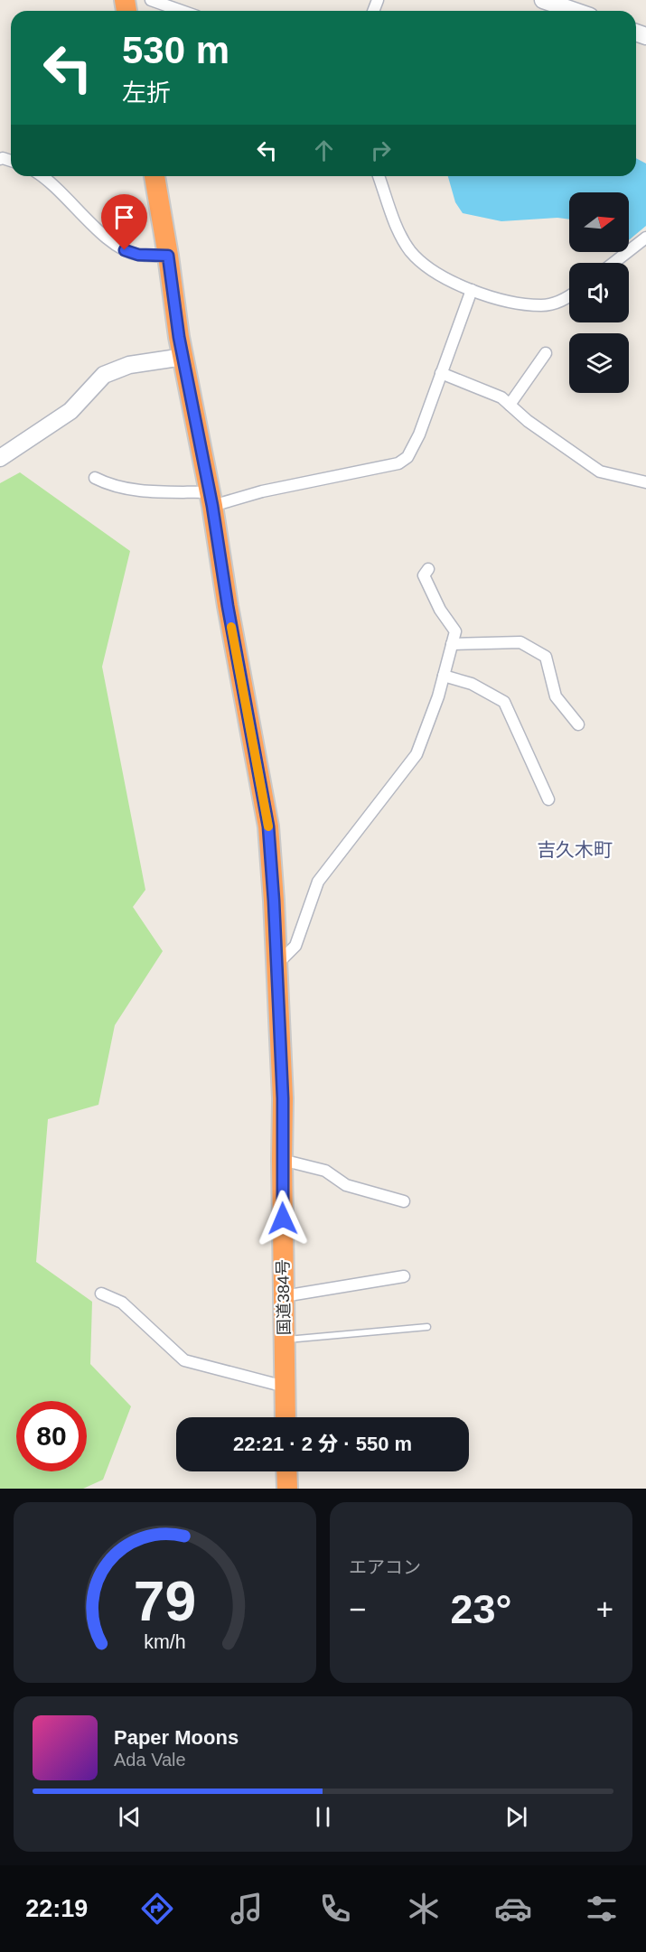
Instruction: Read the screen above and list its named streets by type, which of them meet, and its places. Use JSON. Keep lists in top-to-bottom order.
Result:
{
  "streets": {
    "highway": ["国道384号"]
  },
  "districts": ["吉久木町"],
  "north": "right",
  "page": {
    "turn": ["530 m", "左折"],
    "limit": "80",
    "trip": "22:21 · 2 分 · 550 m",
    "tile": "エアコン",
    "heat": ["−", "23°", "+"],
    "song": ["Paper Moons", "Ada Vale"],
    "tabs": "22:19",
    "gauge": ["79", "km/h"]
  }
}
